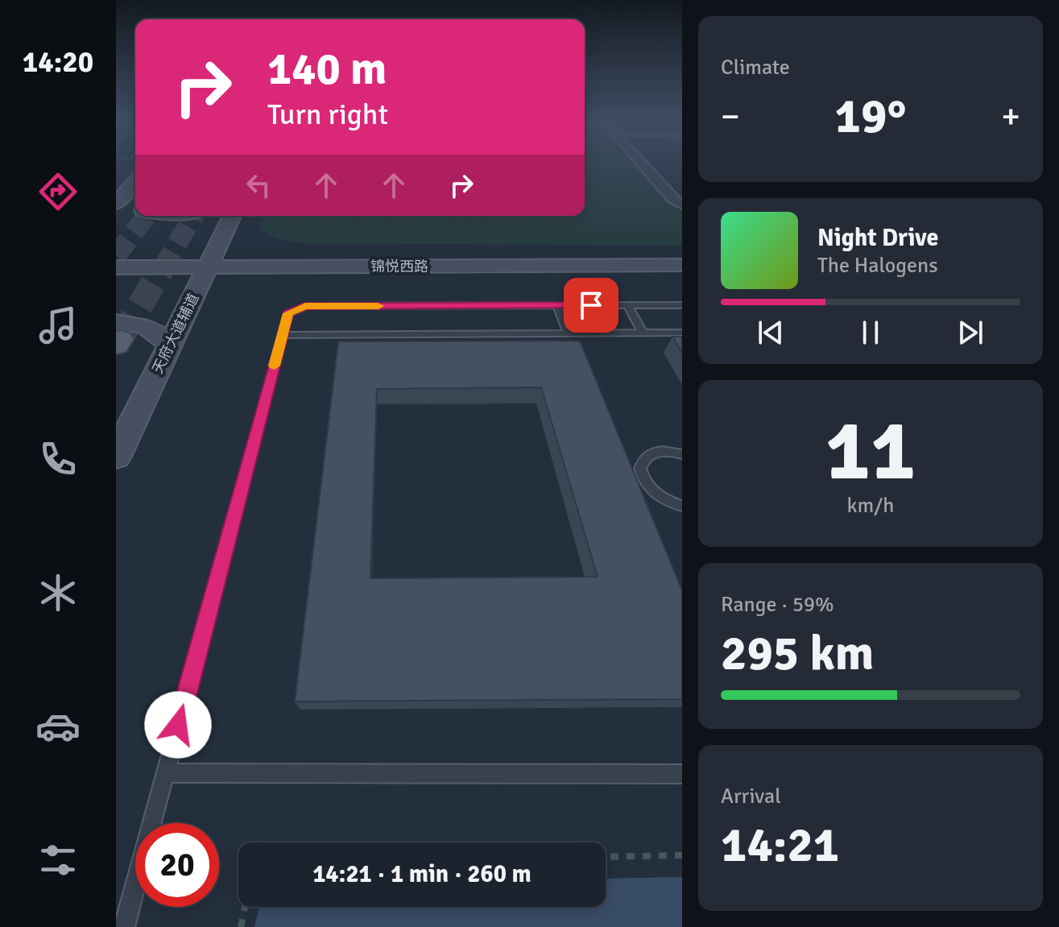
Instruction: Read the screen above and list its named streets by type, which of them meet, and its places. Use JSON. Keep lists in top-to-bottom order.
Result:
{
  "streets": {
    "main road": ["锦悦西路", "天府大道辅道"]
  },
  "crossings": [
    ["锦悦西路", "天府大道辅道"]
  ],
  "page": {
    "tabs": "14:20",
    "tile": [
      "Climate",
      ["11", "km/h"],
      ["Range · 59%", "295 km"],
      ["Arrival", "14:21"]
    ],
    "turn": ["140 m", "Turn right"],
    "heat": ["−", "19°", "+"],
    "song": ["Night Drive", "The Halogens"],
    "limit": "20",
    "trip": "14:21 · 1 min · 260 m"
  }
}
